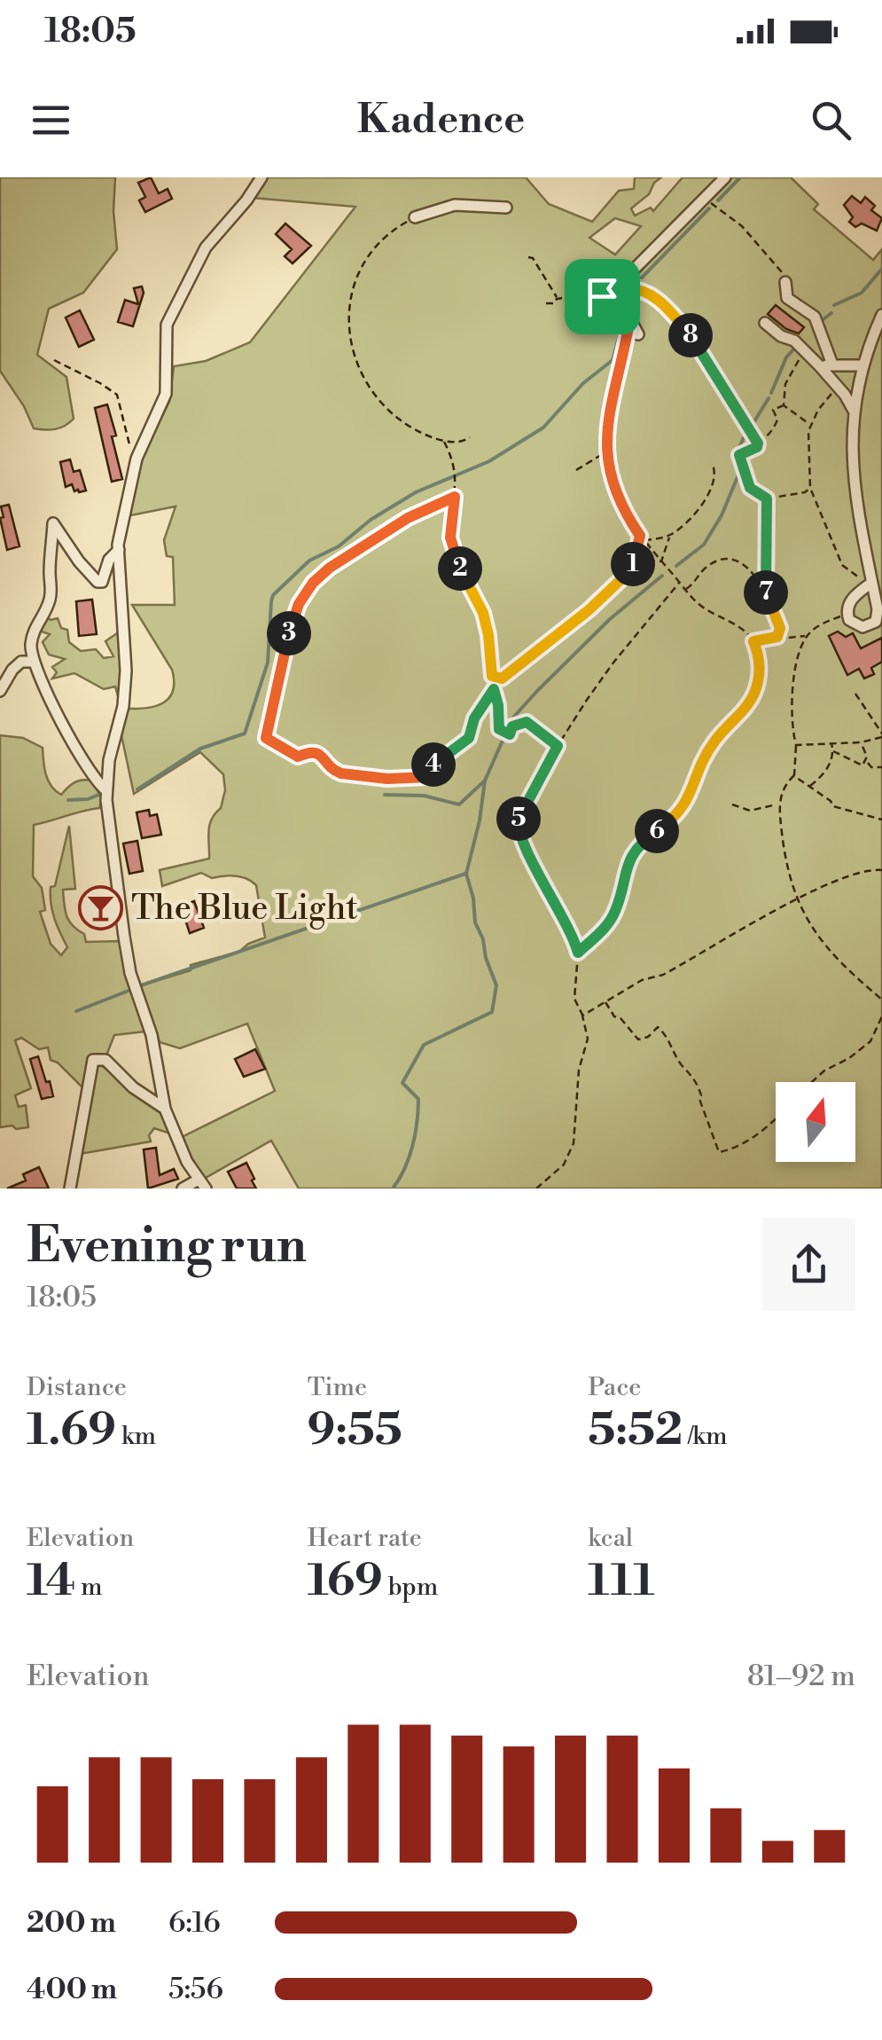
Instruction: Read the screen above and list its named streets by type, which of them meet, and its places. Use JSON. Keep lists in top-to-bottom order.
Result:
{
  "places": {
    "bar": ["The Blue Light"]
  },
  "north": "top",
  "page": {
    "status": "18:05",
    "header": "Kadence",
    "pins": [
      "8",
      "1",
      "2",
      "7",
      "3",
      "4",
      "5",
      "6"
    ],
    "heading": ["Evening run", "18:05"],
    "stats": [
      ["Distance", "1.69 km"],
      ["Time", "9:55"],
      ["Pace", "5:52 /km"],
      ["Elevation", "14 m"],
      ["Heart rate", "169 bpm"],
      ["kcal", "111"]
    ],
    "chart": ["Elevation", "81–92 m"],
    "list": [
      {
        "name": "200 m",
        "note": "6:16"
      },
      {
        "name": "400 m",
        "note": "5:56"
      }
    ]
  }
}
